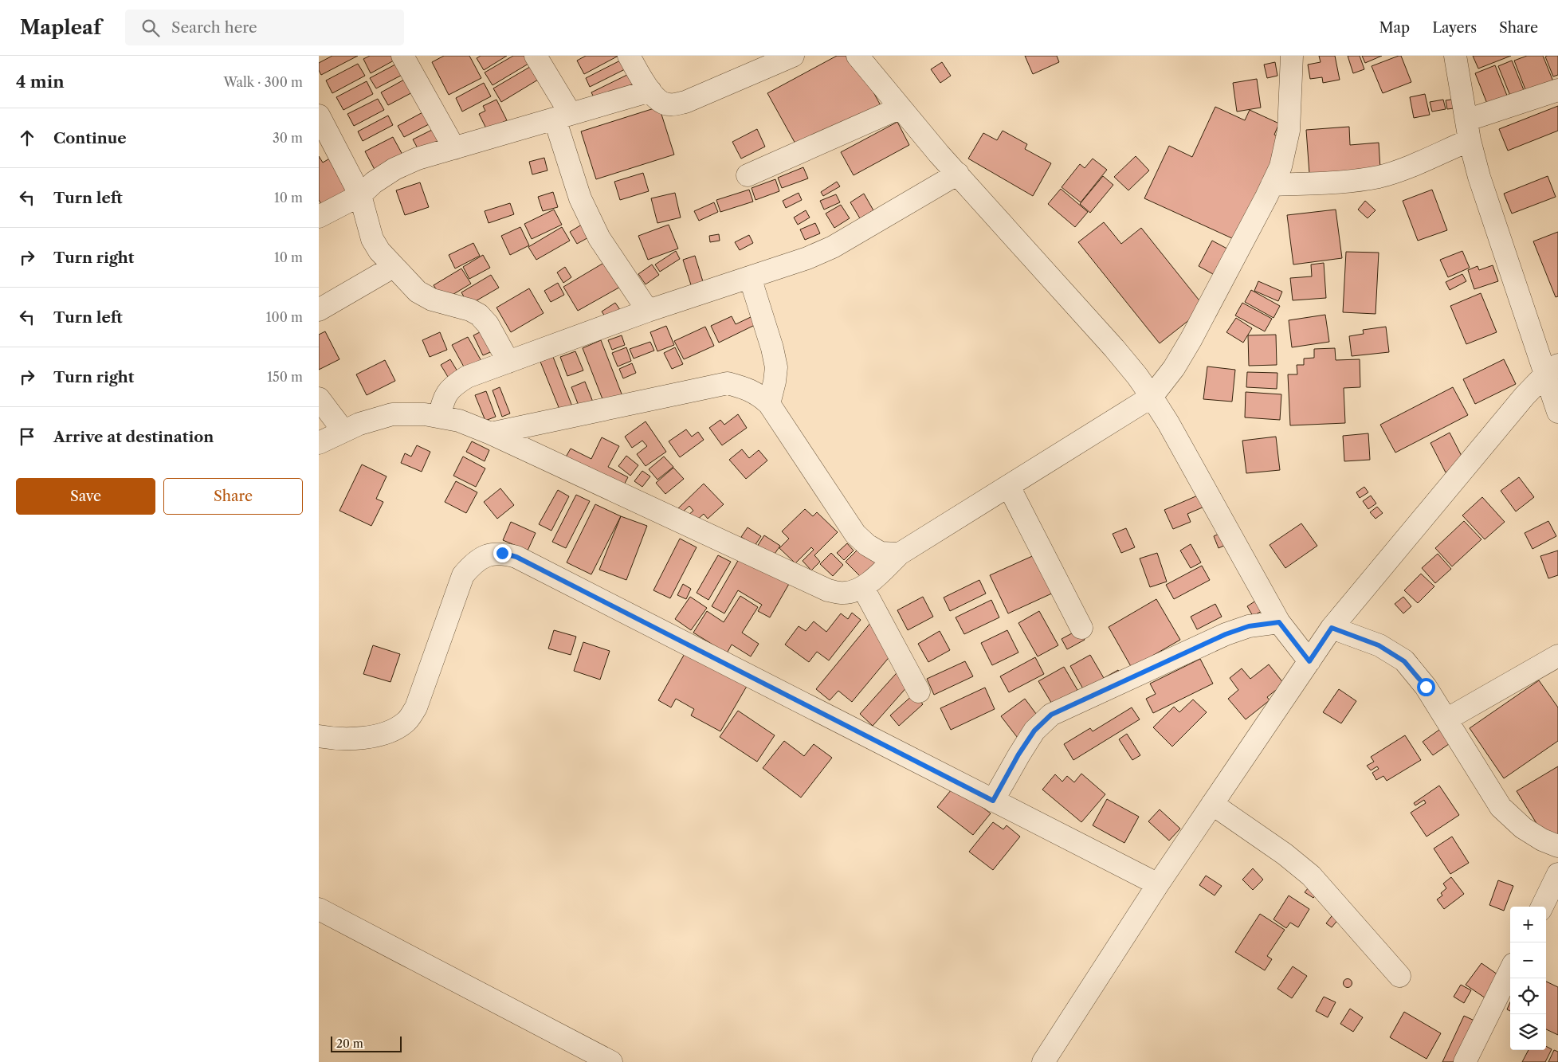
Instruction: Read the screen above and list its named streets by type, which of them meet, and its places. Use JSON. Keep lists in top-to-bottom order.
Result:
{
  "scale_bar": "20 m",
  "page": {
    "header": "Mapleaf",
    "search": "Search here",
    "nav": ["Map", "Layers", "Share"],
    "heading": ["4 min", "Walk · 300 m"],
    "list": [
      ["Continue", "30 m"],
      ["Turn left", "10 m"],
      ["Turn right", "10 m"],
      ["Turn left", "100 m"],
      ["Turn right", "150 m"],
      "Arrive at destination"
    ],
    "buttons": ["Save", "Share"],
    "map_buttons": ["+", "−"],
    "scale": "20 m"
  }
}
